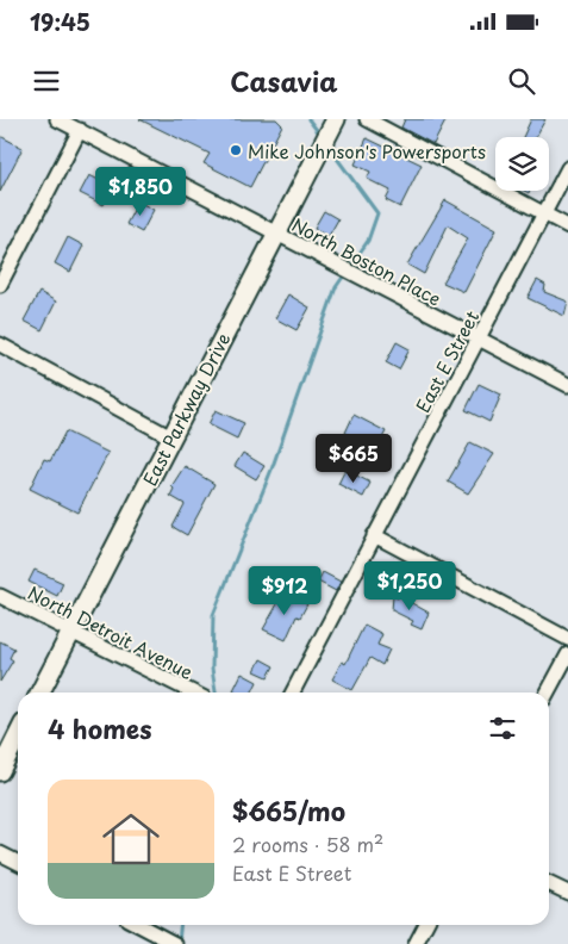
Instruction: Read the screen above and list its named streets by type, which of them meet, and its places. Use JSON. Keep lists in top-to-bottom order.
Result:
{
  "streets": {
    "main road": ["East Parkway Drive"],
    "street": ["North Boston Place", "East E Street", "North Detroit Avenue"]
  },
  "crossings": [
    ["North Boston Place", "East E Street"],
    ["North Boston Place", "East Parkway Drive"],
    ["East Parkway Drive", "North Detroit Avenue"]
  ],
  "places": ["Mike Johnson's Powersports"],
  "page": {
    "status": "19:45",
    "header": "Casavia",
    "price": [
      "$1,850",
      "$665",
      "$1,250",
      "$912"
    ],
    "heading": "4 homes",
    "list": [
      {
        "name": "$665/mo",
        "note": "2 rooms · 58 m² · East E Street"
      }
    ]
  }
}
